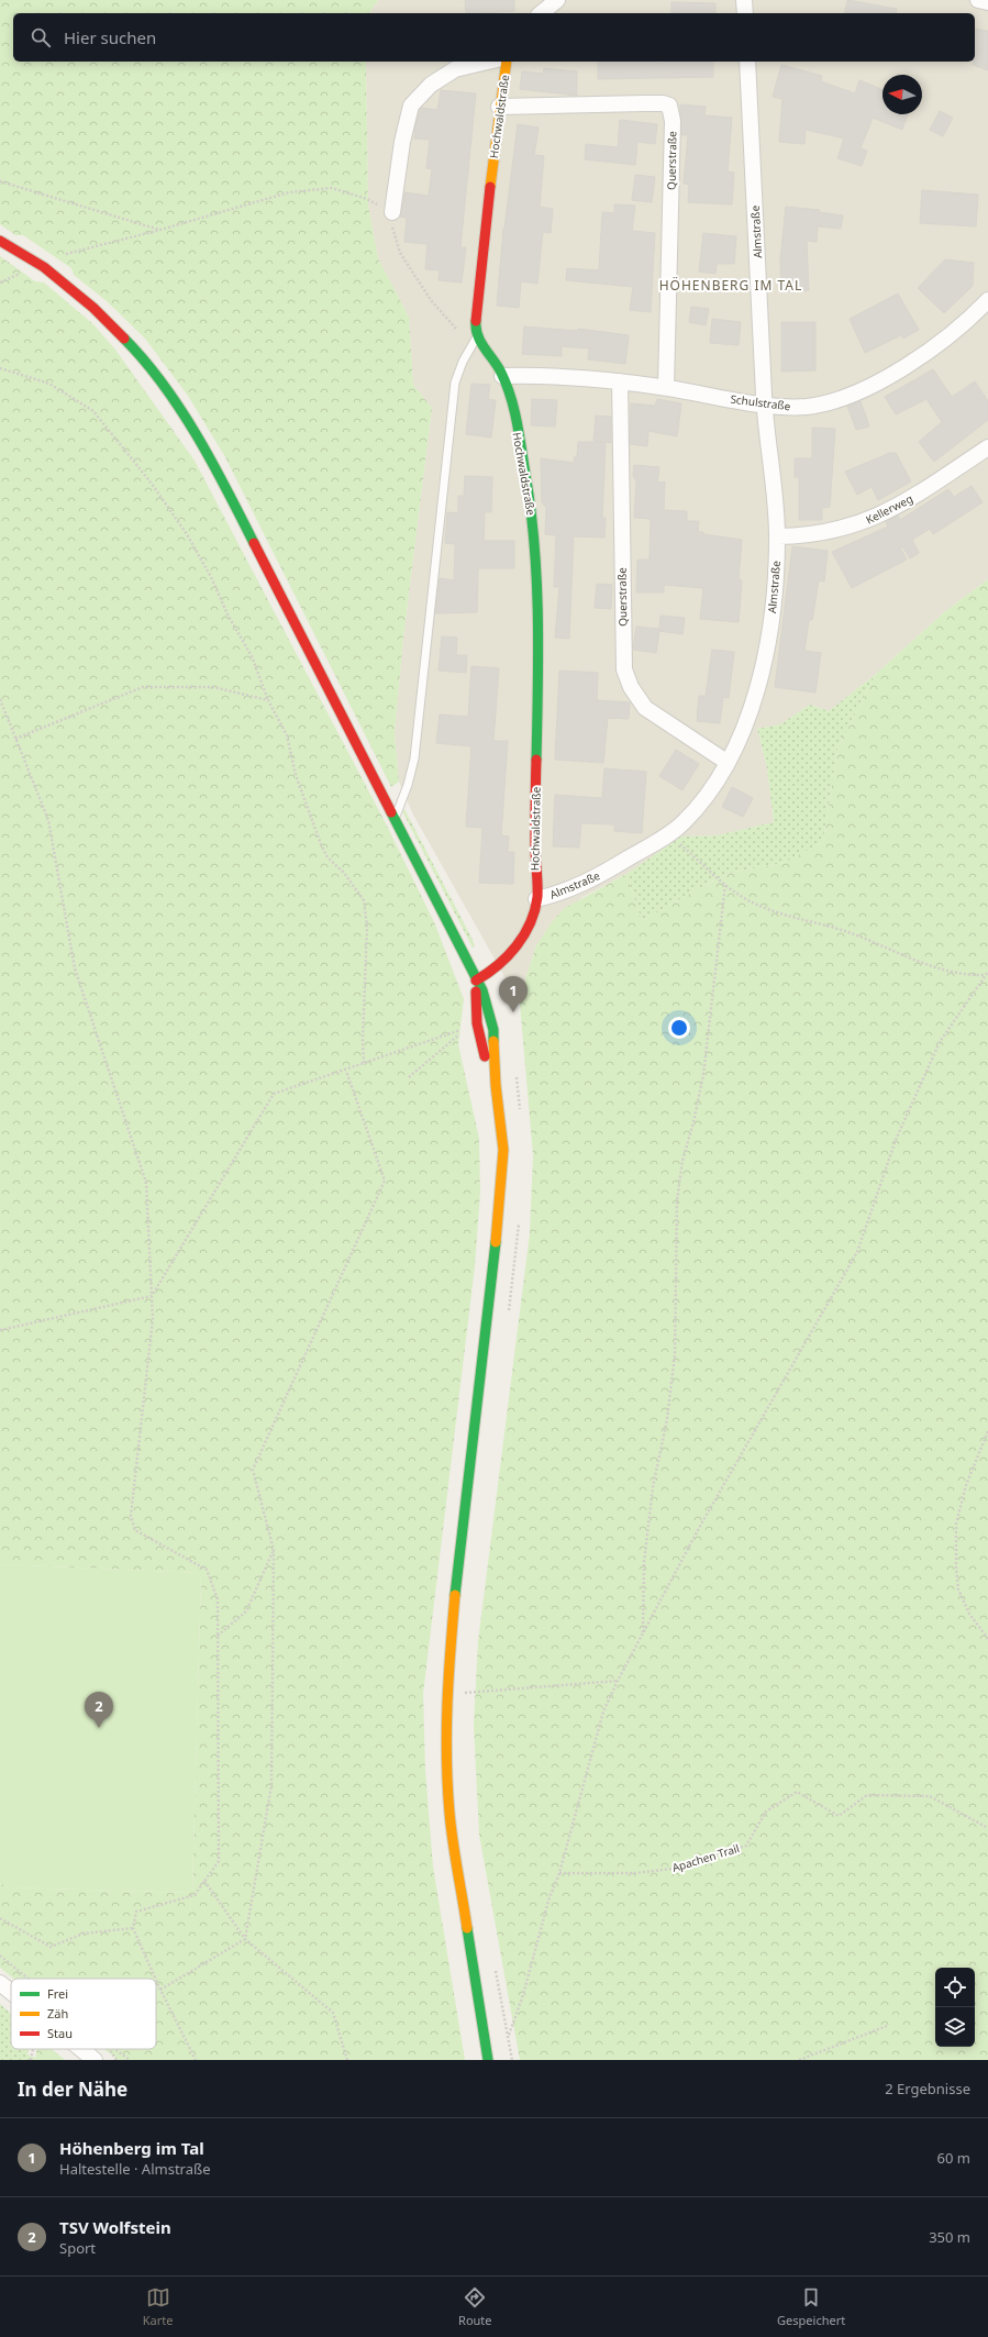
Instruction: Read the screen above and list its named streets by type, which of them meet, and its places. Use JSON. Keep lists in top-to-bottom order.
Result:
{
  "streets": {
    "main road": ["Hochwaldstraße", "Almstraße"],
    "street": ["Querstraße", "Schulstraße", "Kellerweg"],
    "path": ["Apachen Trail"]
  },
  "crossings": [
    ["Hochwaldstraße", "Querstraße"],
    ["Hochwaldstraße", "Almstraße"],
    ["Hochwaldstraße", "Schulstraße"],
    ["Querstraße", "Almstraße"],
    ["Querstraße", "Schulstraße"],
    ["Almstraße", "Schulstraße"],
    ["Almstraße", "Kellerweg"]
  ],
  "districts": ["HÖHENBERG IM TAL"],
  "legend": ["Frei", "Zäh", "Stau"],
  "north": "left",
  "page": {
    "search": "Hier suchen",
    "pins": ["1", "2"],
    "heading": ["In der Nähe", "2 Ergebnisse"],
    "list": [
      {
        "mark": "1",
        "name": "Höhenberg im Tal",
        "note": "Haltestelle · Almstraße",
        "value": "60 m"
      },
      {
        "mark": "2",
        "name": "TSV Wolfstein",
        "note": "Sport",
        "value": "350 m"
      }
    ],
    "nav": ["Karte", "Route", "Gespeichert"]
  }
}
